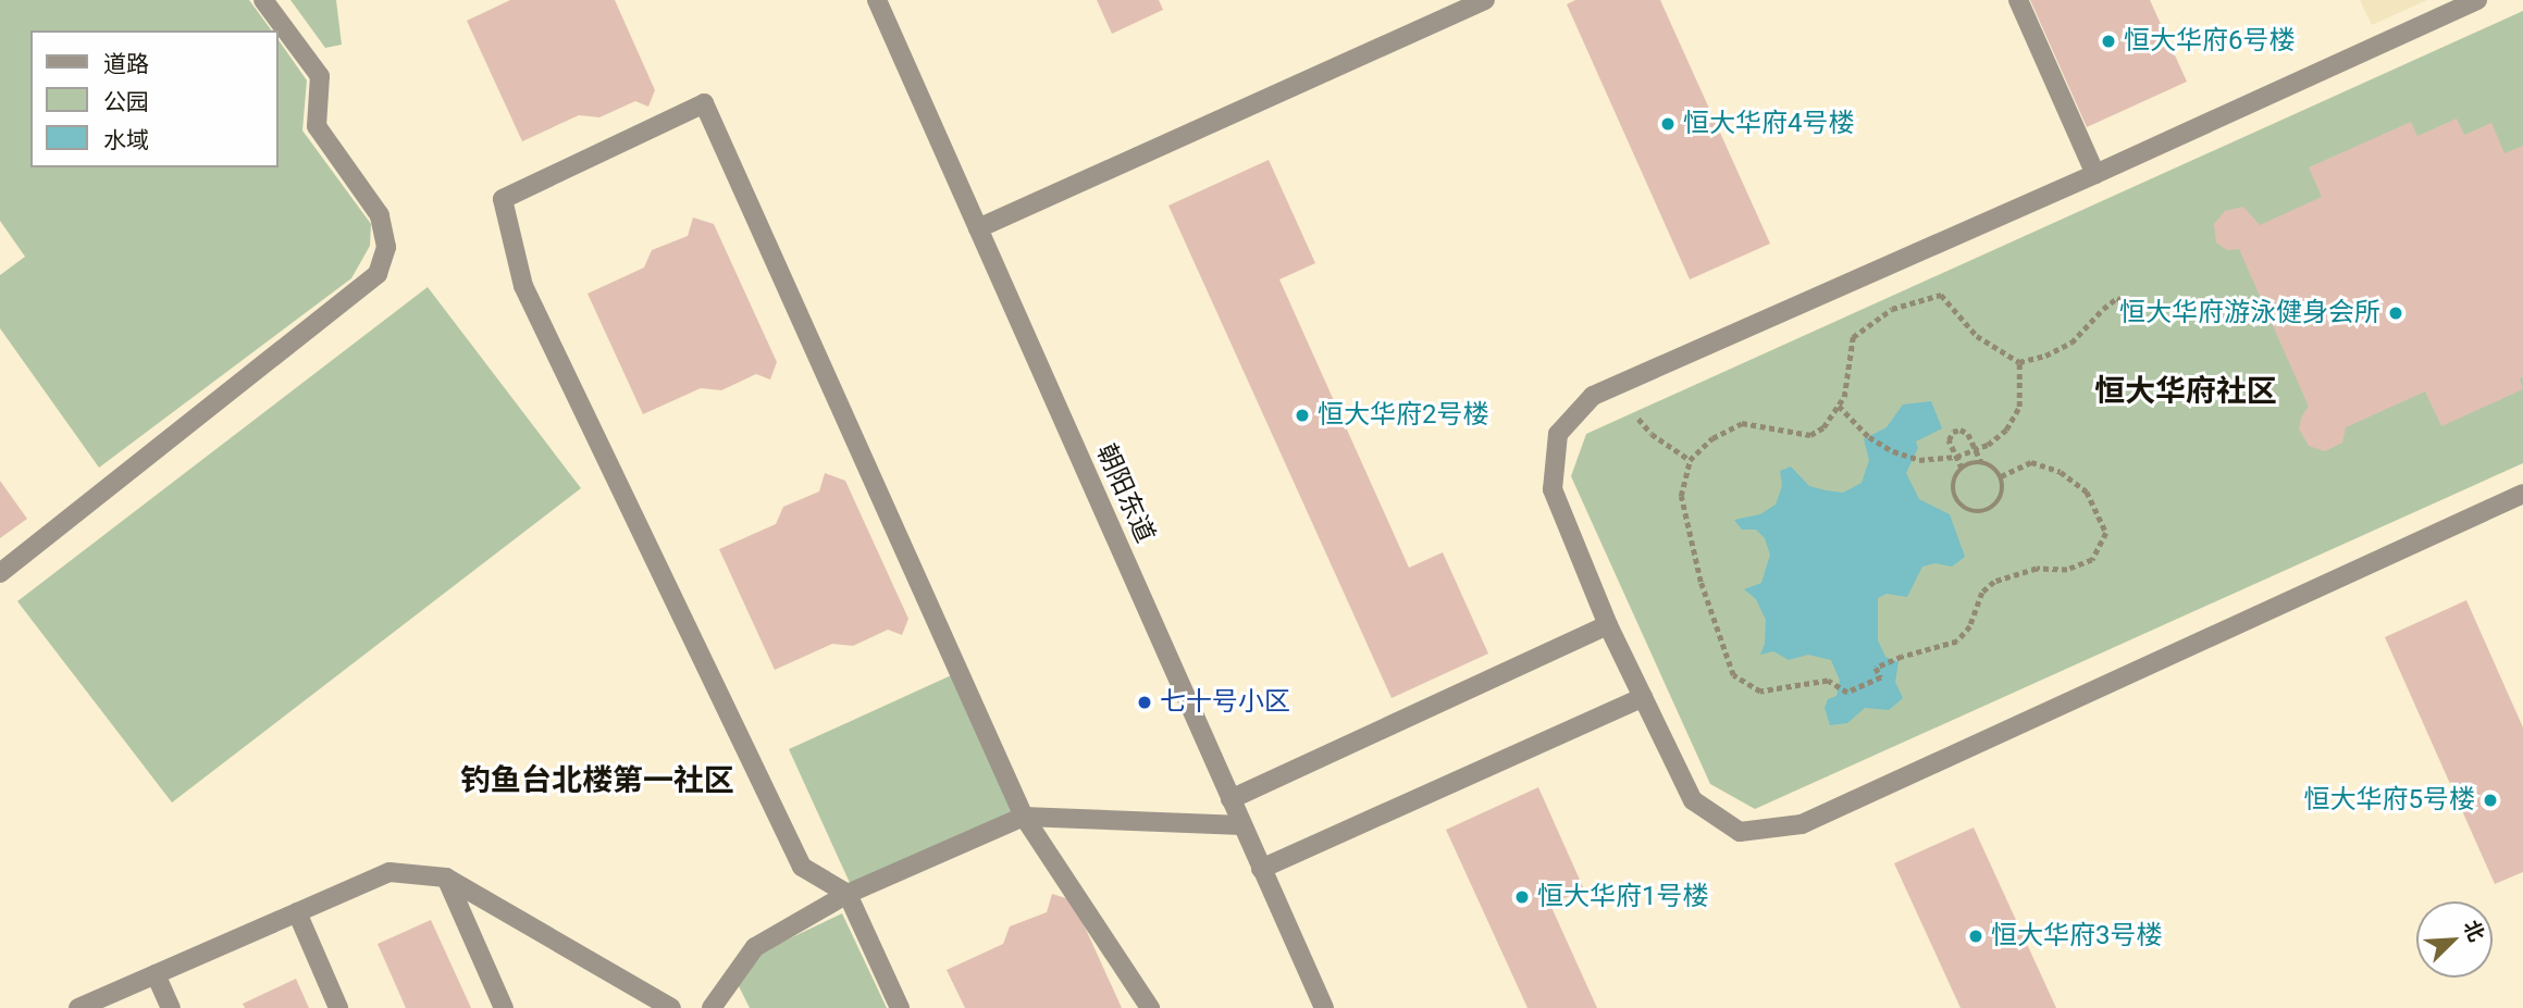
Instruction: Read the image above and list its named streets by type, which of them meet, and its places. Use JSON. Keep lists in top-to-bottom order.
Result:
{
  "streets": {
    "street": ["朝阳东道"]
  },
  "districts": ["恒大华府社区", "钓鱼台北楼第一社区"],
  "places": [
    "恒大华府6号楼",
    "恒大华府4号楼",
    "恒大华府游泳健身会所",
    "恒大华府2号楼",
    "七十号小区",
    "恒大华府5号楼",
    "恒大华府1号楼",
    "恒大华府3号楼"
  ],
  "legend": ["道路", "公园", "水域"],
  "north": "top right"
}
